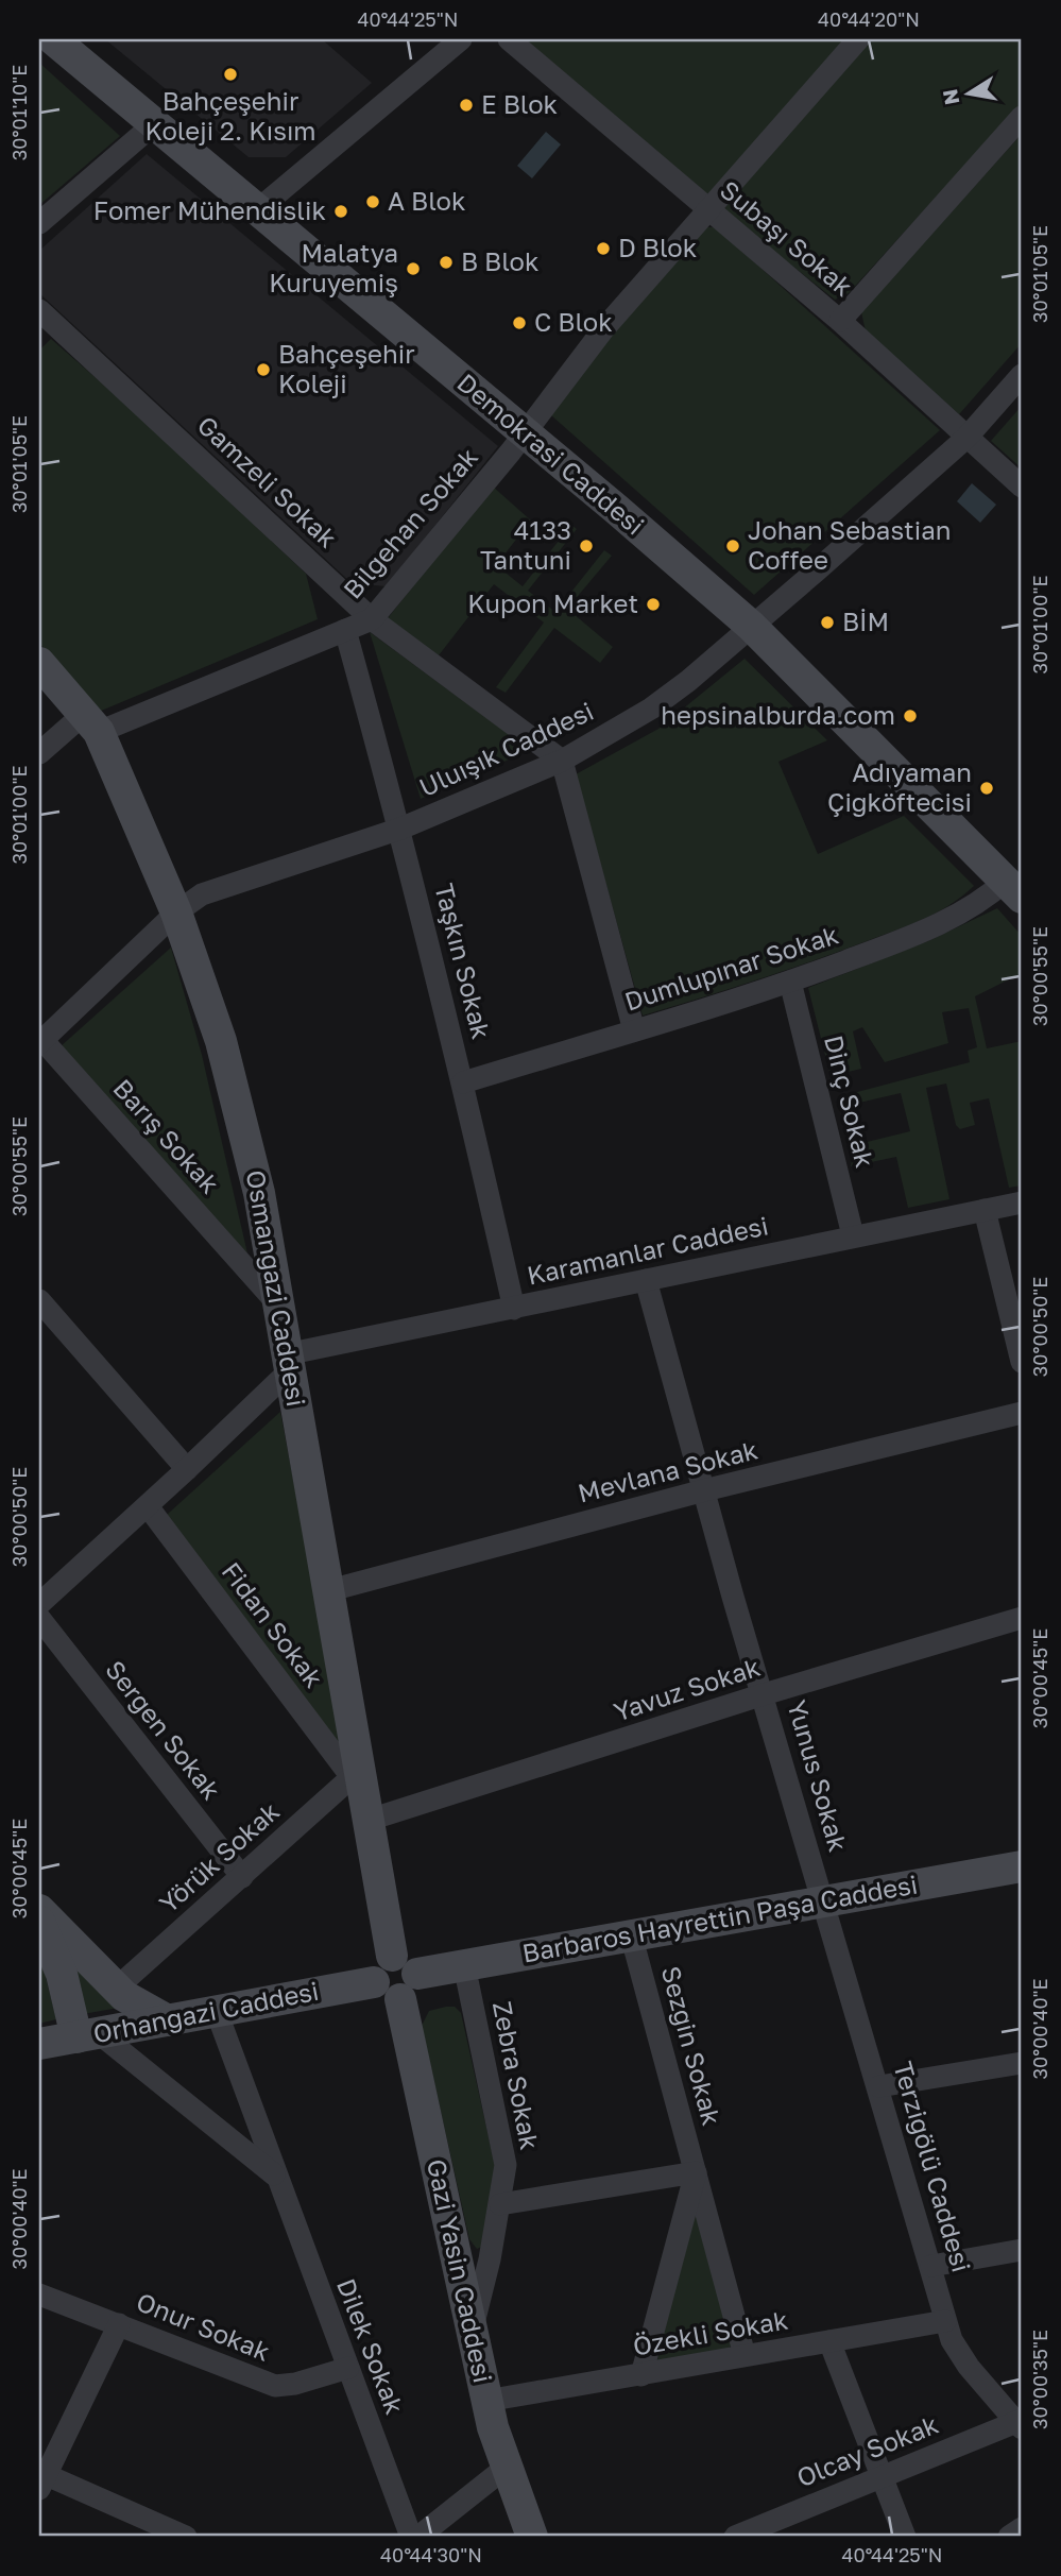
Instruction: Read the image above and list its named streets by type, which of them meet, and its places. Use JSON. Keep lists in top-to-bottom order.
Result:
{
  "streets": {
    "street": [
      "Subaşı Sokak",
      "Demokrasi Caddesi",
      "Gamzeli Sokak",
      "Bilgehan Sokak",
      "Uluışık Caddesi",
      "Taşkın Sokak",
      "Dumlupınar Sokak",
      "Dinç Sokak",
      "Barış Sokak",
      "Karamanlar Caddesi",
      "Osmangazi Caddesi",
      "Mevlana Sokak",
      "Fidan Sokak",
      "Yavuz Sokak",
      "Sergen Sokak",
      "Yunus Sokak",
      "Yörük Sokak",
      "Barbaros Hayrettin Paşa Caddesi",
      "Orhangazi Caddesi",
      "Sezgin Sokak",
      "Zebra Sokak",
      "Terzigölü Caddesi",
      "Gazi Yasin Caddesi",
      "Onur Sokak",
      "Özekli Sokak",
      "Dilek Sokak",
      "Olcay Sokak"
    ]
  },
  "crossings": [
    ["Subaşı Sokak", "Bilgehan Sokak"],
    ["Subaşı Sokak", "Uluışık Caddesi"],
    ["Demokrasi Caddesi", "Bilgehan Sokak"],
    ["Demokrasi Caddesi", "Uluışık Caddesi"],
    ["Demokrasi Caddesi", "Dumlupınar Sokak"],
    ["Gamzeli Sokak", "Bilgehan Sokak"],
    ["Gamzeli Sokak", "Uluışık Caddesi"],
    ["Bilgehan Sokak", "Taşkın Sokak"],
    ["Bilgehan Sokak", "Osmangazi Caddesi"],
    ["Uluışık Caddesi", "Taşkın Sokak"],
    ["Uluışık Caddesi", "Barış Sokak"],
    ["Uluışık Caddesi", "Osmangazi Caddesi"],
    ["Taşkın Sokak", "Dumlupınar Sokak"],
    ["Taşkın Sokak", "Karamanlar Caddesi"],
    ["Dumlupınar Sokak", "Dinç Sokak"],
    ["Dinç Sokak", "Karamanlar Caddesi"],
    ["Barış Sokak", "Osmangazi Caddesi"],
    ["Karamanlar Caddesi", "Osmangazi Caddesi"],
    ["Karamanlar Caddesi", "Yunus Sokak"],
    ["Osmangazi Caddesi", "Mevlana Sokak"],
    ["Osmangazi Caddesi", "Fidan Sokak"],
    ["Osmangazi Caddesi", "Yavuz Sokak"],
    ["Osmangazi Caddesi", "Yörük Sokak"],
    ["Osmangazi Caddesi", "Barbaros Hayrettin Paşa Caddesi"],
    ["Osmangazi Caddesi", "Orhangazi Caddesi"],
    ["Osmangazi Caddesi", "Gazi Yasin Caddesi"],
    ["Mevlana Sokak", "Yunus Sokak"],
    ["Fidan Sokak", "Yörük Sokak"],
    ["Yavuz Sokak", "Yunus Sokak"],
    ["Sergen Sokak", "Yörük Sokak"],
    ["Yunus Sokak", "Barbaros Hayrettin Paşa Caddesi"],
    ["Yunus Sokak", "Terzigölü Caddesi"],
    ["Barbaros Hayrettin Paşa Caddesi", "Orhangazi Caddesi"],
    ["Barbaros Hayrettin Paşa Caddesi", "Sezgin Sokak"],
    ["Barbaros Hayrettin Paşa Caddesi", "Zebra Sokak"],
    ["Barbaros Hayrettin Paşa Caddesi", "Terzigölü Caddesi"],
    ["Barbaros Hayrettin Paşa Caddesi", "Gazi Yasin Caddesi"],
    ["Orhangazi Caddesi", "Gazi Yasin Caddesi"],
    ["Orhangazi Caddesi", "Dilek Sokak"],
    ["Sezgin Sokak", "Özekli Sokak"],
    ["Zebra Sokak", "Gazi Yasin Caddesi"],
    ["Terzigölü Caddesi", "Özekli Sokak"],
    ["Terzigölü Caddesi", "Olcay Sokak"],
    ["Gazi Yasin Caddesi", "Özekli Sokak"],
    ["Onur Sokak", "Dilek Sokak"]
  ],
  "places": [
    "Bahçeşehir Koleji 2. Kısım",
    "E Blok",
    "A Blok",
    "Fomer Mühendislik",
    "D Blok",
    "B Blok",
    "Malatya Kuruyemiş",
    "C Blok",
    "Bahçeşehir Koleji",
    "4133 Tantuni",
    "Johan Sebastian Coffee",
    "Kupon Market",
    "BİM",
    "hepsinalburda.com",
    "Adıyaman Çiğköftecisi"
  ],
  "north": "left",
  "coordinates": [
    "40°44'25\"N",
    "40°44'20\"N",
    "30°01'10\"E",
    "30°01'05\"E",
    "30°01'00\"E",
    "30°00'55\"E",
    "30°00'50\"E",
    "30°00'45\"E",
    "30°00'40\"E",
    "30°00'35\"E",
    "40°44'30\"N"
  ]
}
